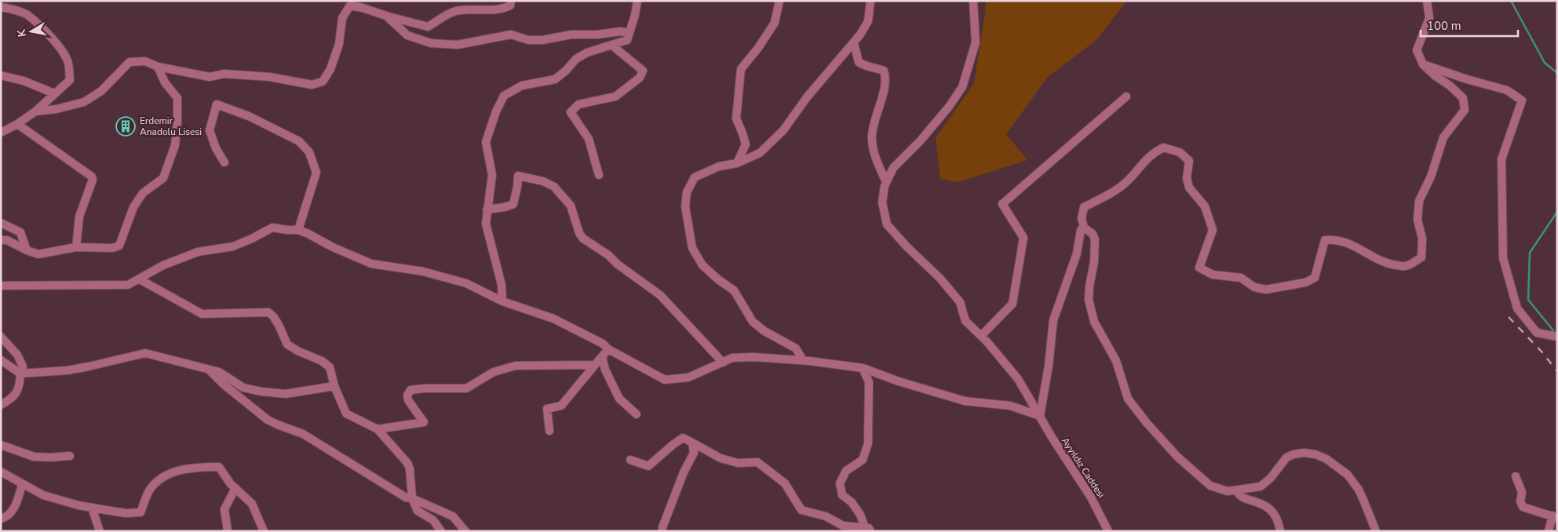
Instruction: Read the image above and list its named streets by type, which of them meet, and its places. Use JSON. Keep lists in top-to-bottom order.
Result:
{
  "streets": {
    "street": ["Ayyıldız Caddesi"]
  },
  "places": {
    "building": ["Erdemir Anadolu Lisesi"]
  },
  "scale_bar": "100 m",
  "north": "left"
}
